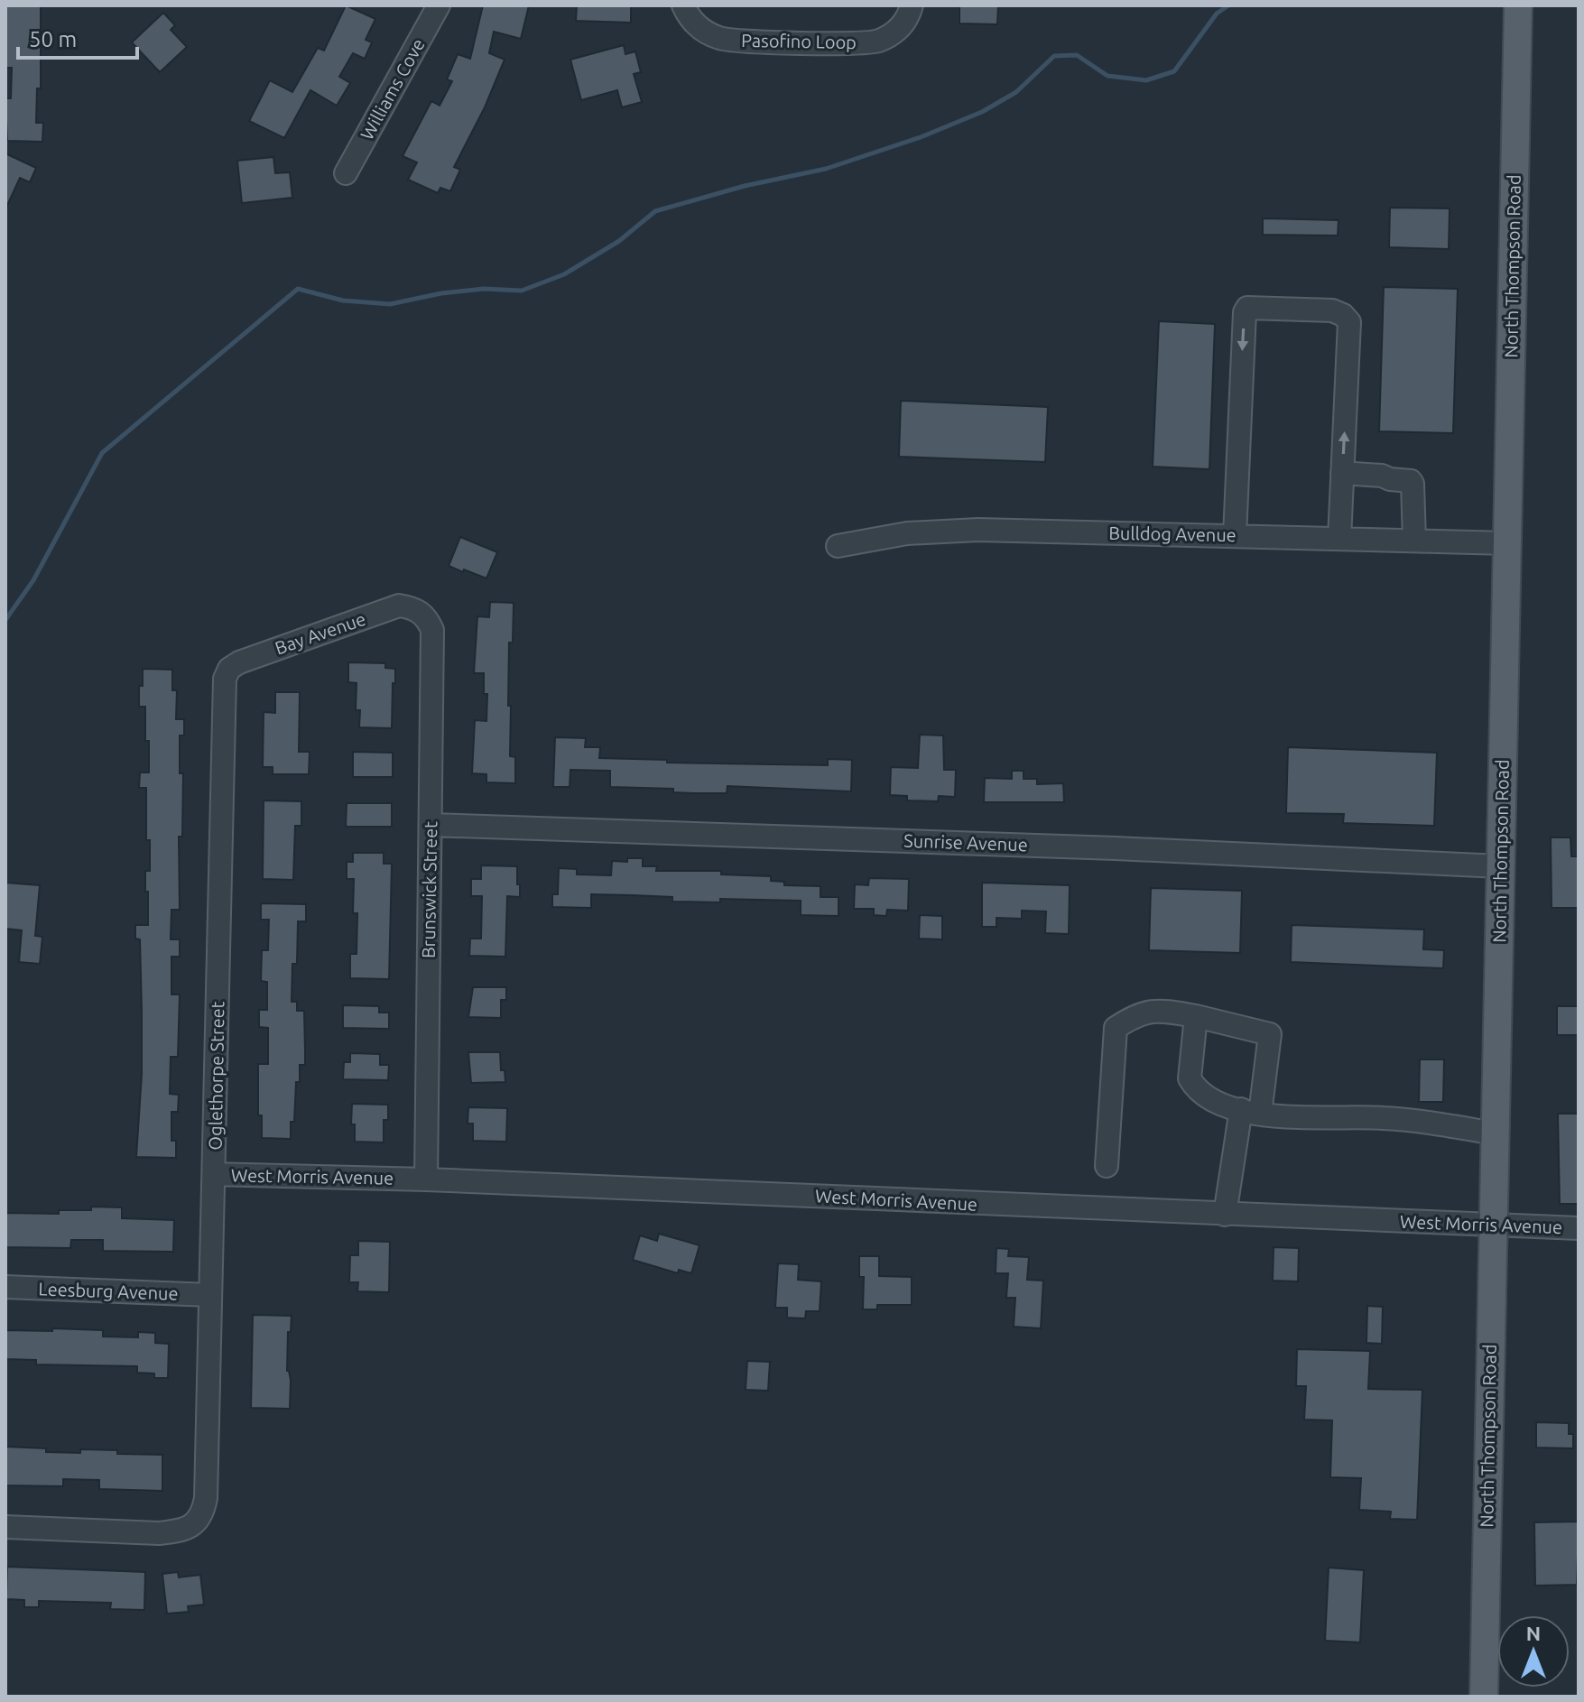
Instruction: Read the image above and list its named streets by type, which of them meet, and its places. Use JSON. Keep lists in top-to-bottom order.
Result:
{
  "streets": {
    "main road": ["North Thompson Road"],
    "street": [
      "Pasofino Loop",
      "Williams Cove",
      "Bulldog Avenue",
      "Bay Avenue",
      "Sunrise Avenue",
      "Brunswick Street",
      "Oglethorpe Street",
      "West Morris Avenue",
      "Leesburg Avenue"
    ]
  },
  "crossings": [
    ["North Thompson Road", "Bulldog Avenue"],
    ["North Thompson Road", "Sunrise Avenue"],
    ["North Thompson Road", "West Morris Avenue"],
    ["Bay Avenue", "Brunswick Street"],
    ["Bay Avenue", "Oglethorpe Street"],
    ["Sunrise Avenue", "Brunswick Street"],
    ["Brunswick Street", "West Morris Avenue"],
    ["Oglethorpe Street", "West Morris Avenue"],
    ["Oglethorpe Street", "Leesburg Avenue"]
  ],
  "scale_bar": "50 m",
  "north": "top"
}
